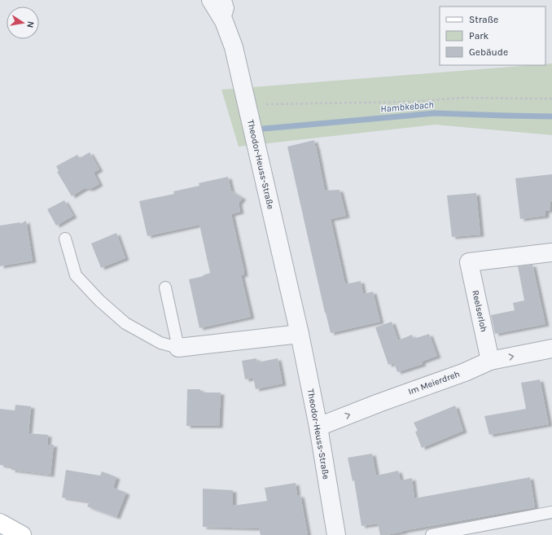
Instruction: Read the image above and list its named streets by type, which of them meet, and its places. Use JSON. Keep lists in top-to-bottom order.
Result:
{
  "streets": {
    "street": ["Theodor-Heuss-Straße", "Reelserloh", "Im Meierdreh"]
  },
  "crossings": [
    ["Theodor-Heuss-Straße", "Im Meierdreh"],
    ["Reelserloh", "Im Meierdreh"]
  ],
  "one_way": ["Im Meierdreh"],
  "water": ["Hambkebach"],
  "legend": ["Straße", "Park", "Gebäude"],
  "north": "right"
}
